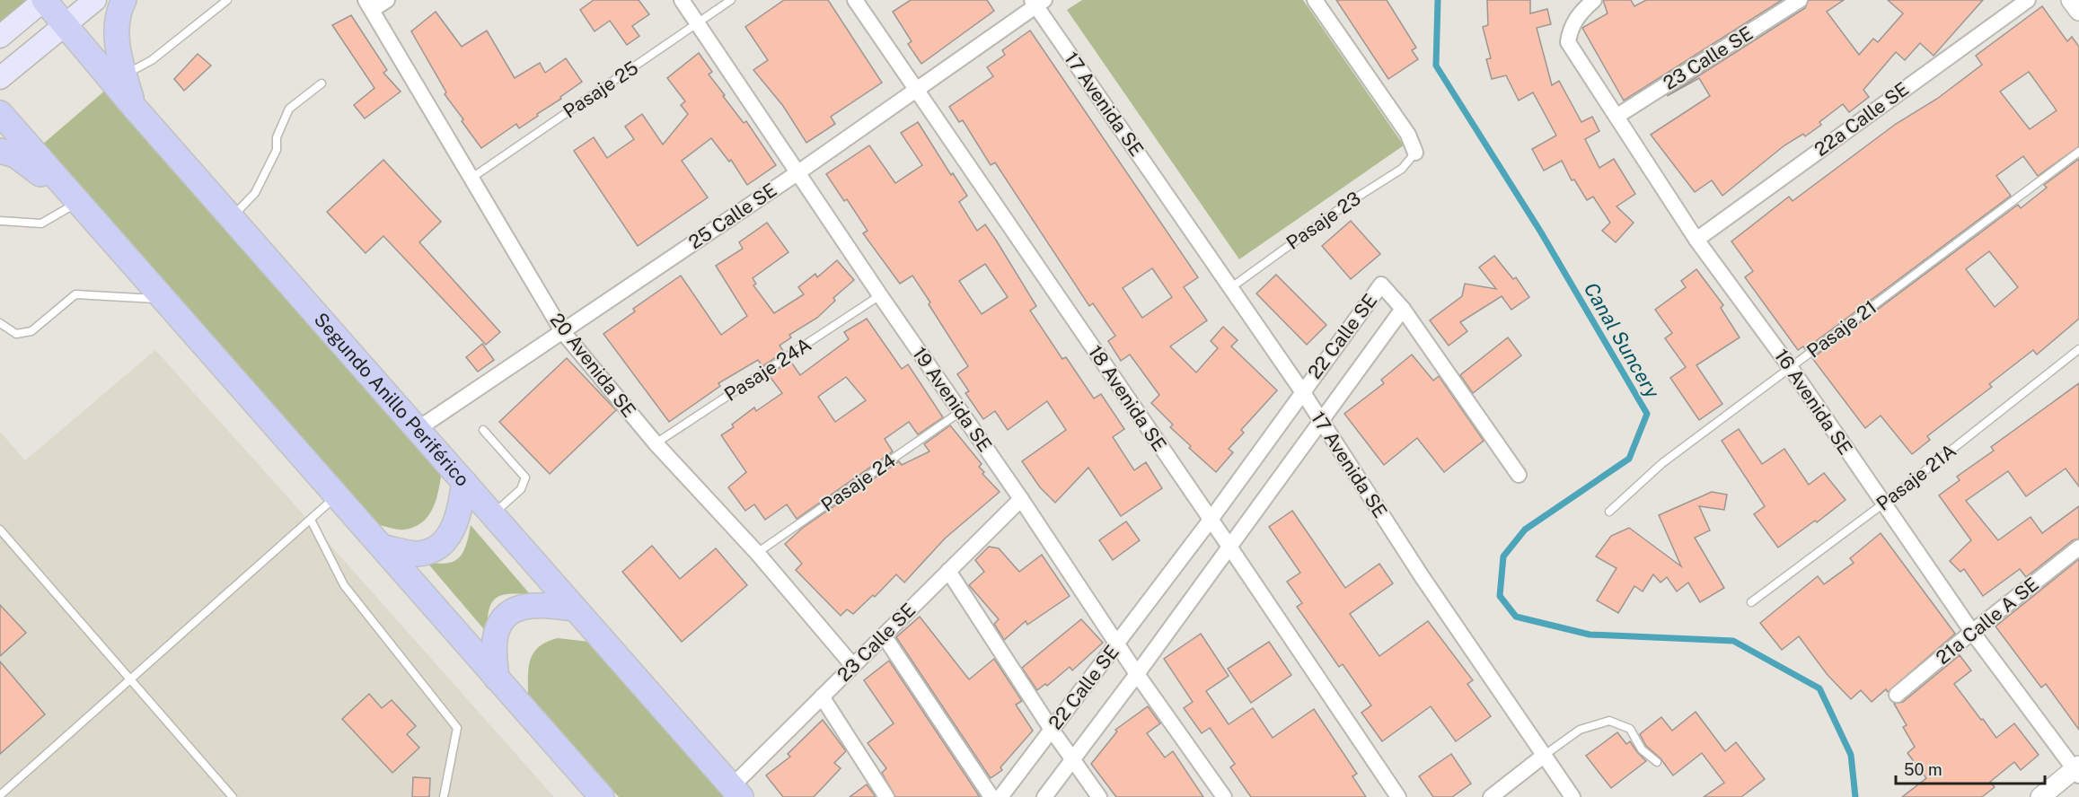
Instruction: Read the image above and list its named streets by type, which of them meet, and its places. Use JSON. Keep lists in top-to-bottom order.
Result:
{
  "streets": {
    "main road": ["Segundo Anillo Periférico"],
    "street": [
      "23 Calle SE",
      "17 Avenida SE",
      "22a Calle SE",
      "25 Calle SE",
      "22 Calle SE",
      "20 Avenida SE",
      "18 Avenida SE",
      "19 Avenida SE",
      "16 Avenida SE",
      "21a Calle A SE"
    ],
    "lane": [
      "Pasaje 25",
      "Pasaje 23",
      "Pasaje 21",
      "Pasaje 24A",
      "Pasaje 21A",
      "Pasaje 24"
    ]
  },
  "crossings": [
    ["23 Calle SE", "20 Avenida SE"],
    ["23 Calle SE", "Segundo Anillo Periférico"],
    ["23 Calle SE", "19 Avenida SE"],
    ["23 Calle SE", "16 Avenida SE"],
    ["Pasaje 25", "20 Avenida SE"],
    ["Pasaje 25", "19 Avenida SE"],
    ["17 Avenida SE", "25 Calle SE"],
    ["17 Avenida SE", "Pasaje 23"],
    ["17 Avenida SE", "22 Calle SE"],
    ["22a Calle SE", "16 Avenida SE"],
    ["25 Calle SE", "20 Avenida SE"],
    ["25 Calle SE", "18 Avenida SE"],
    ["25 Calle SE", "Segundo Anillo Periférico"],
    ["25 Calle SE", "19 Avenida SE"],
    ["Pasaje 21", "16 Avenida SE"],
    ["22 Calle SE", "18 Avenida SE"],
    ["22 Calle SE", "19 Avenida SE"],
    ["20 Avenida SE", "Pasaje 24A"],
    ["20 Avenida SE", "Pasaje 24"],
    ["Pasaje 24A", "19 Avenida SE"],
    ["19 Avenida SE", "Pasaje 24"],
    ["16 Avenida SE", "Pasaje 21A"],
    ["16 Avenida SE", "21a Calle A SE"]
  ],
  "water": ["Canal Suncery"],
  "scale_bar": "50 m"
}
